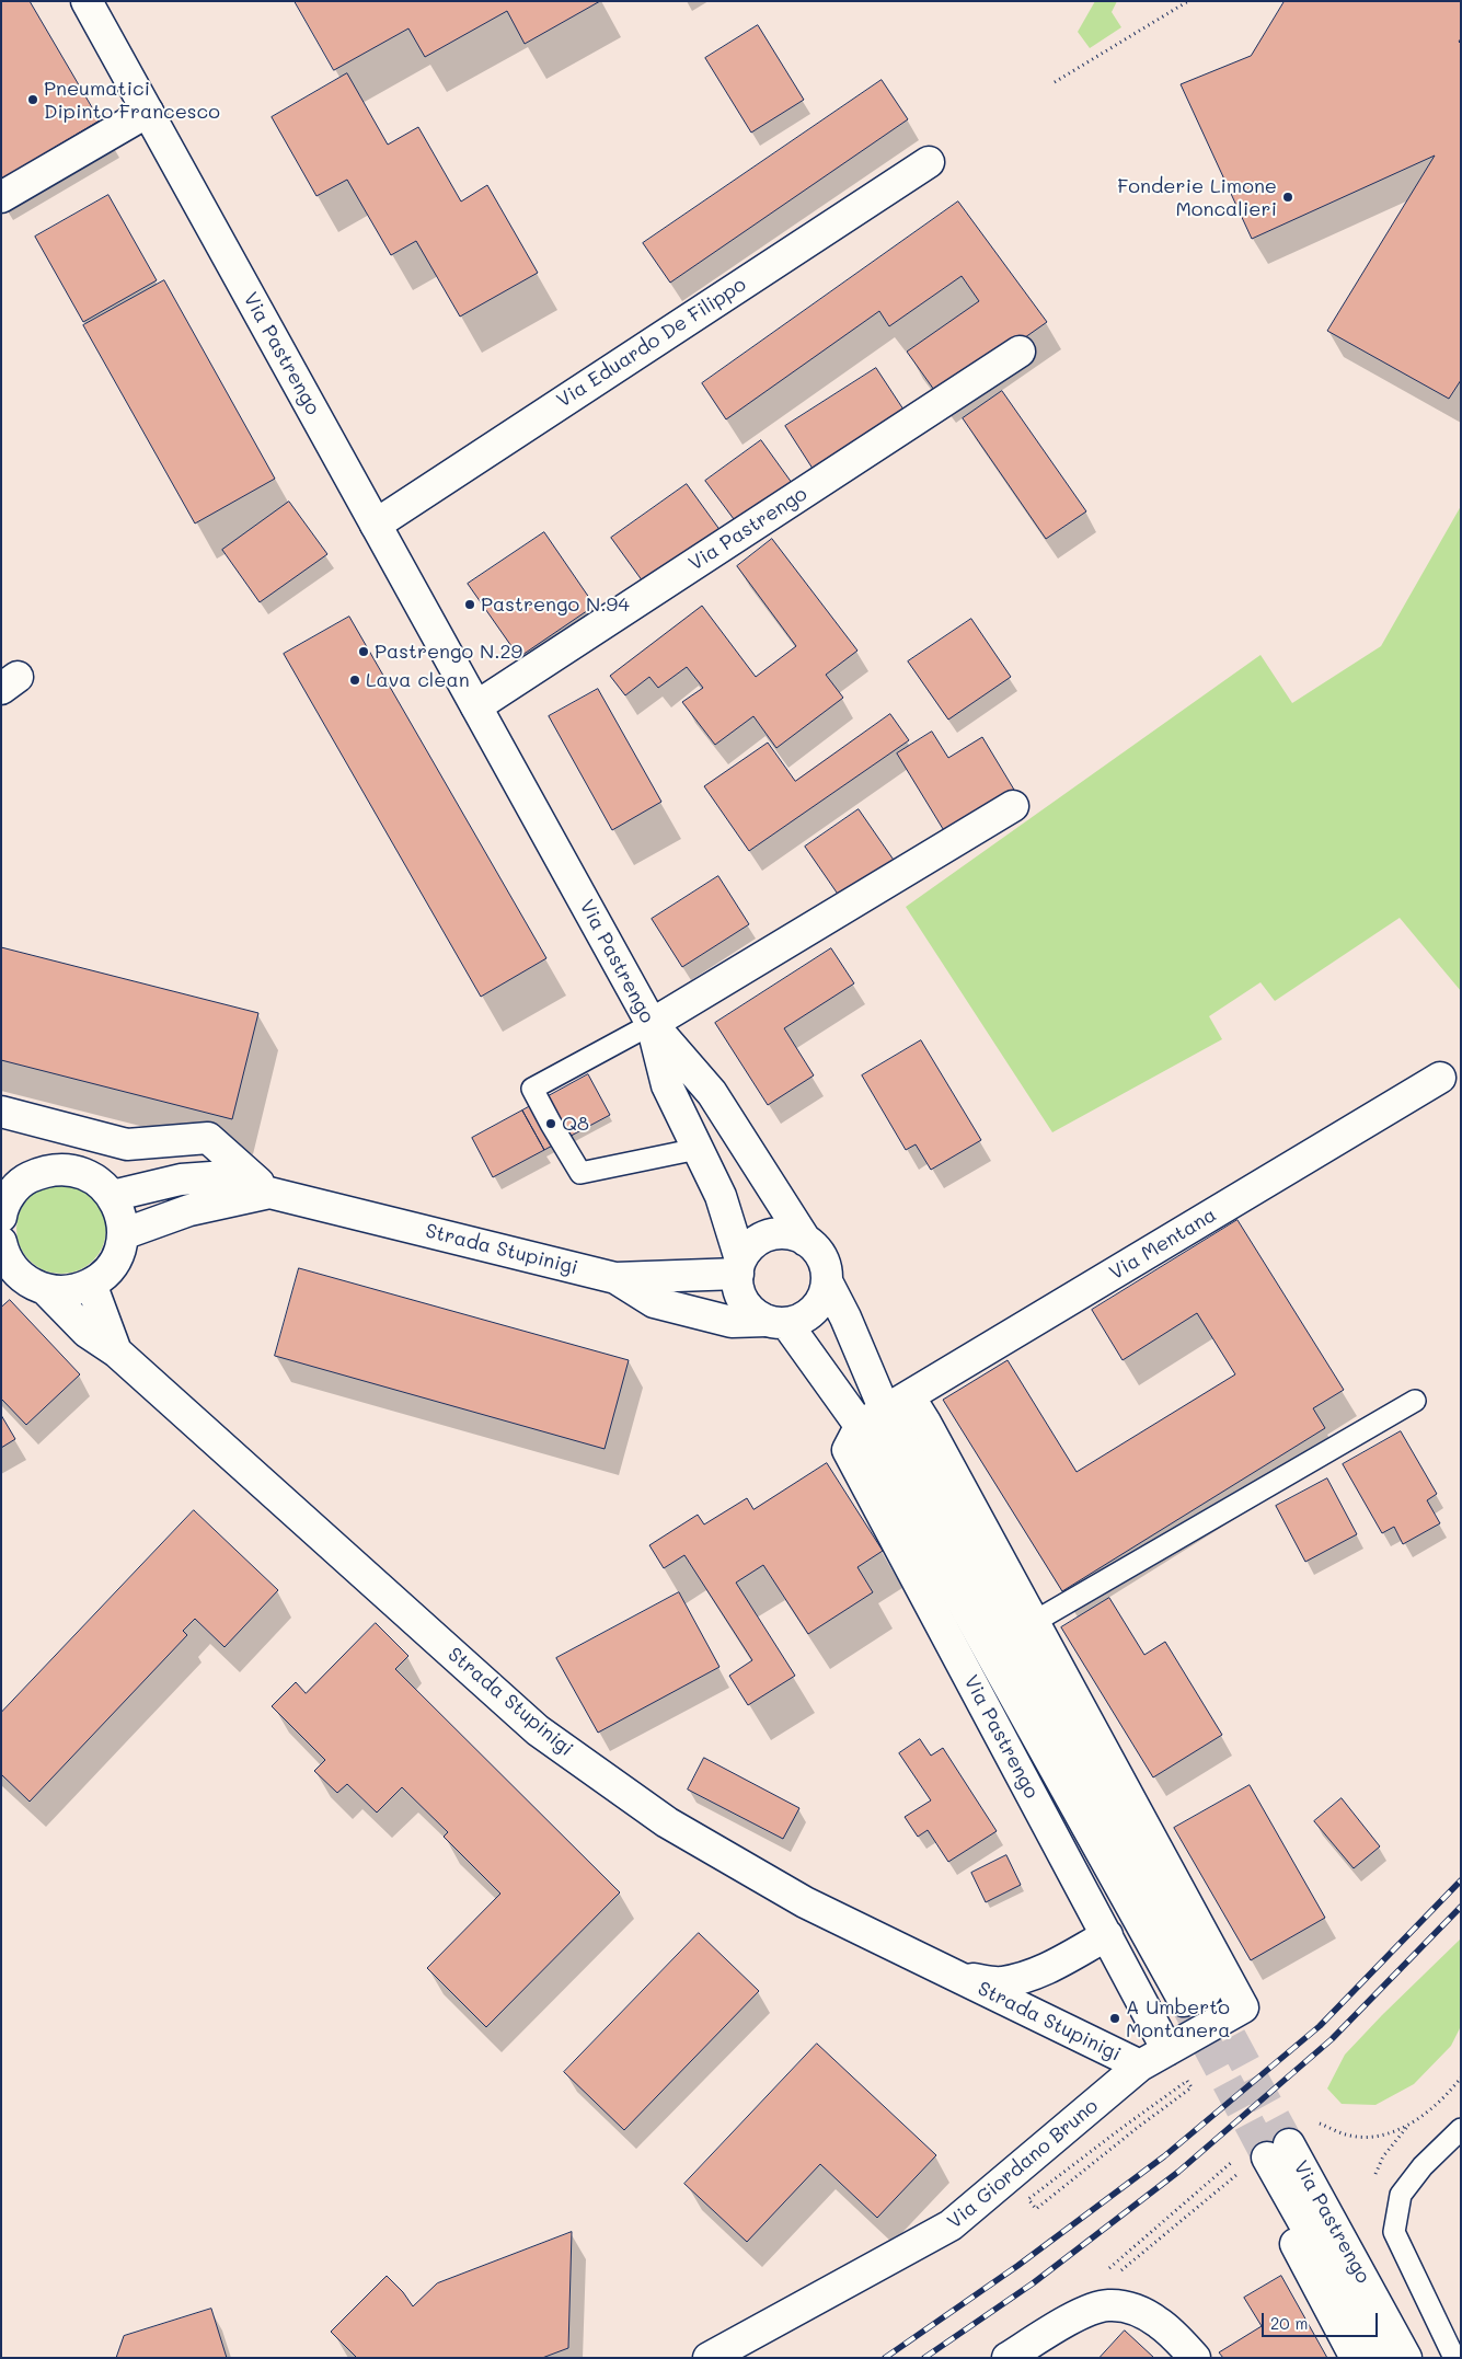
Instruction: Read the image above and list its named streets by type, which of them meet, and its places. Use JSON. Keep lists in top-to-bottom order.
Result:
{
  "streets": {
    "street": [
      "Via Eduardo De Filippo",
      "Via Pastrengo",
      "Via Mentana",
      "Strada Stupinigi",
      "Via Giordano Bruno"
    ]
  },
  "crossings": [
    ["Via Eduardo De Filippo", "Via Pastrengo"],
    ["Via Pastrengo", "Via Mentana"],
    ["Via Pastrengo", "Strada Stupinigi"],
    ["Via Pastrengo", "Via Giordano Bruno"],
    ["Strada Stupinigi", "Via Giordano Bruno"]
  ],
  "places": [
    "Pneumatici Dipinto Francesco",
    "Fonderie Limone Moncalieri",
    "Pastrengo N.94",
    "Pastrengo N.29",
    "Lava clean",
    "Q8",
    "A Umberto Montanera"
  ],
  "scale_bar": "20 m"
}
